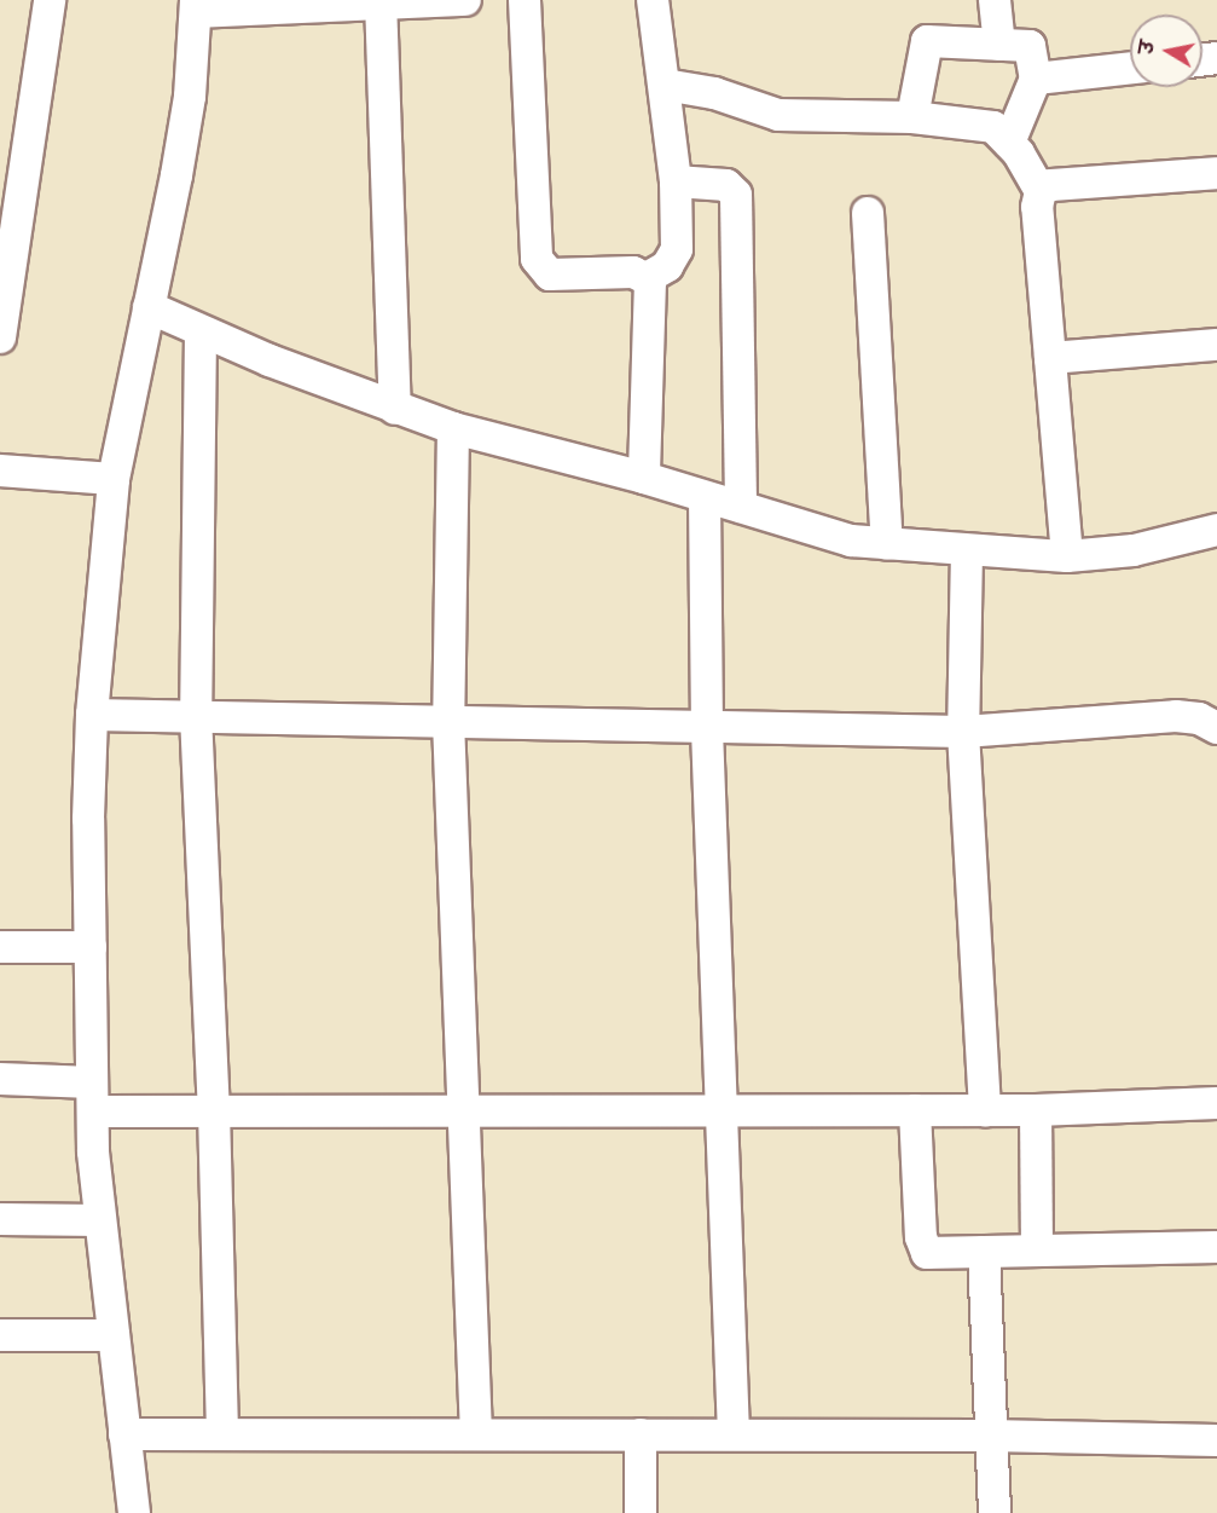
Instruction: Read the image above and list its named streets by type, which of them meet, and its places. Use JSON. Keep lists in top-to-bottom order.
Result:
{
  "north": "left"
}
